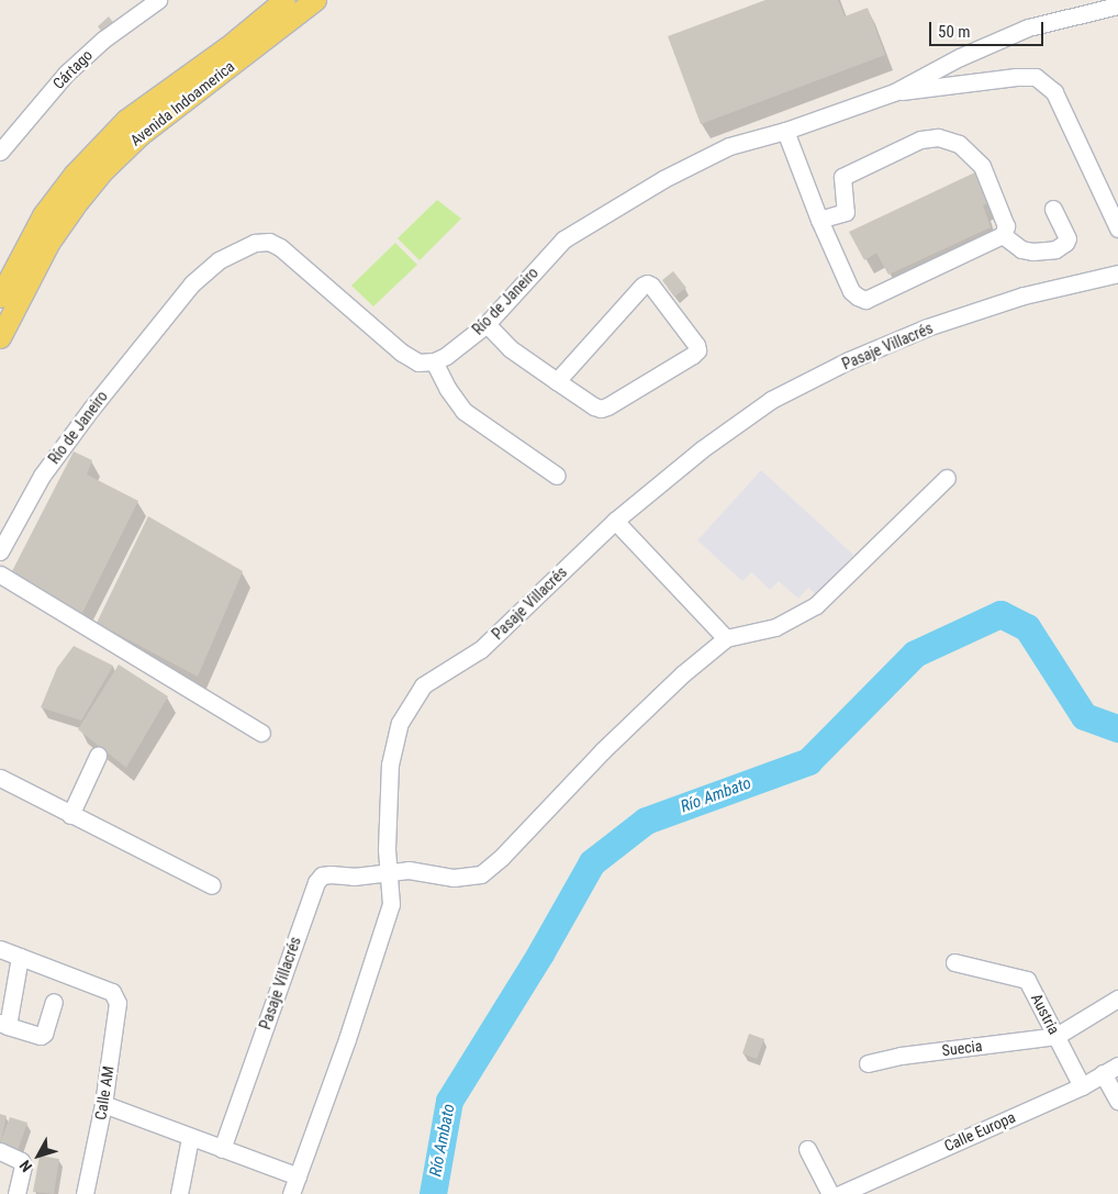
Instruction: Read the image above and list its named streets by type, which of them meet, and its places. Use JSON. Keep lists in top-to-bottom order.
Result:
{
  "streets": {
    "main road": ["Avenida Indoamerica"],
    "street": [
      "Cártago",
      "Río de Janeiro",
      "Pasaje Villacrés",
      "Austria",
      "Suecia",
      "Calle AM",
      "Calle Europa"
    ]
  },
  "crossings": [
    ["Austria", "Suecia"],
    ["Austria", "Calle Europa"]
  ],
  "water": ["Río Ambato"],
  "scale_bar": "50 m",
  "north": "bottom left"
}
